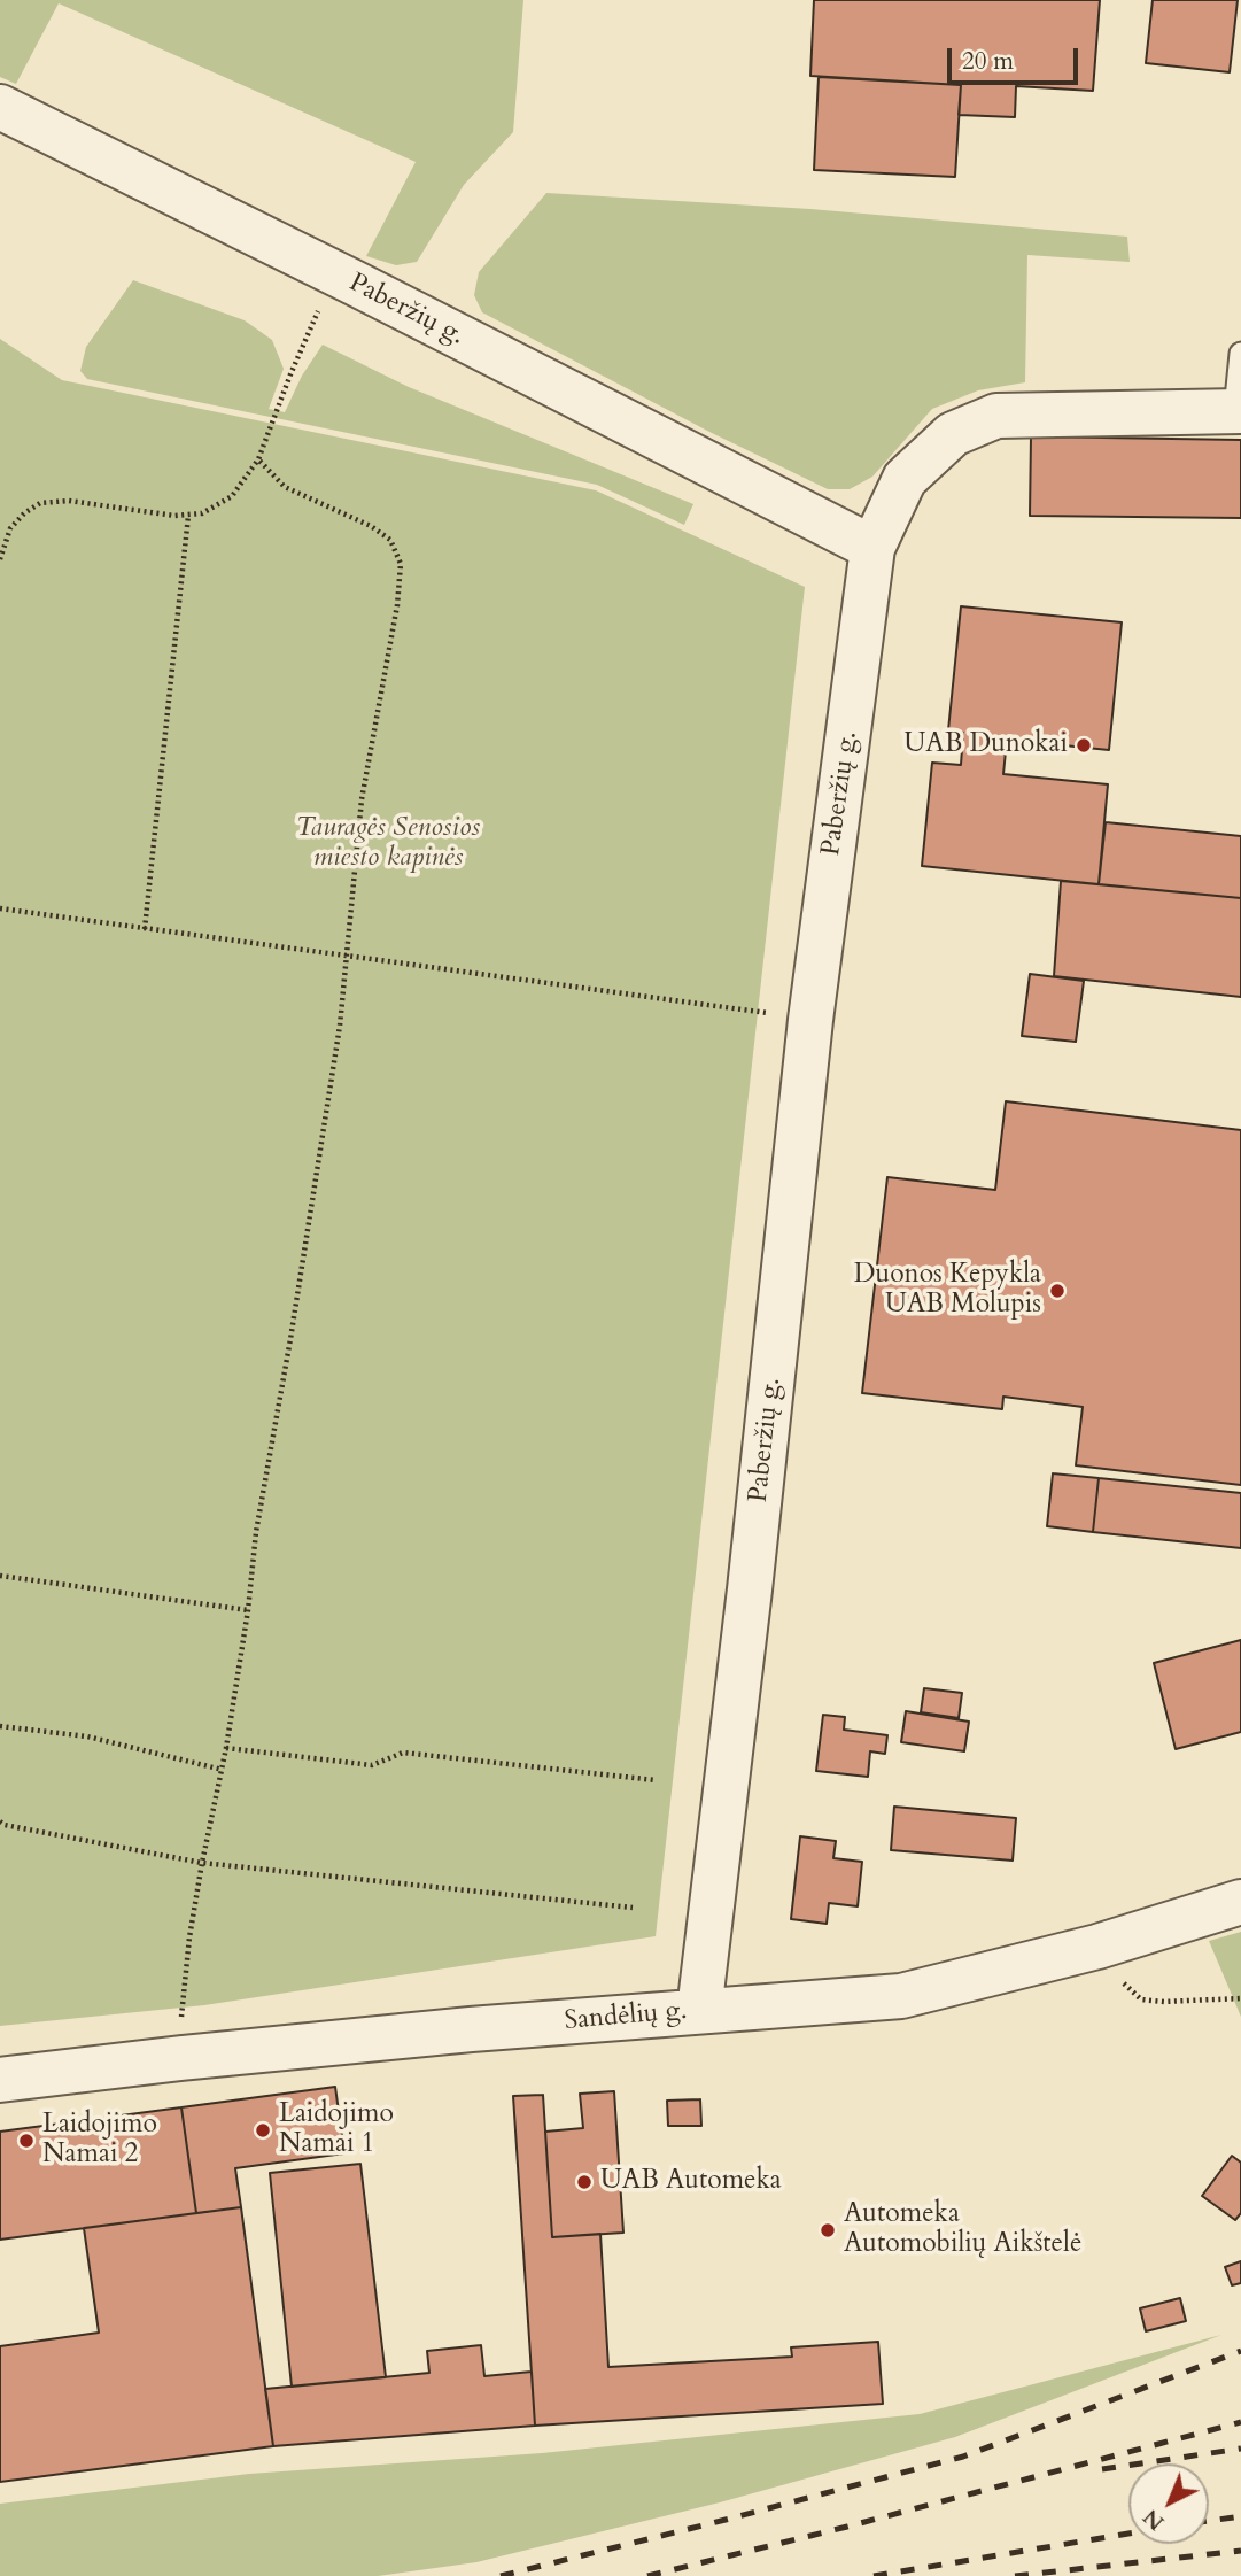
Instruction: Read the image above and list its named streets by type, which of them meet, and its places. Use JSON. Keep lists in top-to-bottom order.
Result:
{
  "streets": {
    "street": ["Paberžių g.", "Sandėlių g."]
  },
  "crossings": [
    ["Paberžių g.", "Sandėlių g."]
  ],
  "parks": ["Tauragės Senosios miesto kapinės"],
  "places": [
    "UAB Dunokai",
    "Duonos Kepykla UAB Molupis",
    "Laidojimo Namai 1",
    "Laidojimo Namai 2",
    "UAB Automeka",
    "Automeka Automobilių Aikštelė"
  ],
  "scale_bar": "20 m",
  "north": "bottom left"
}
